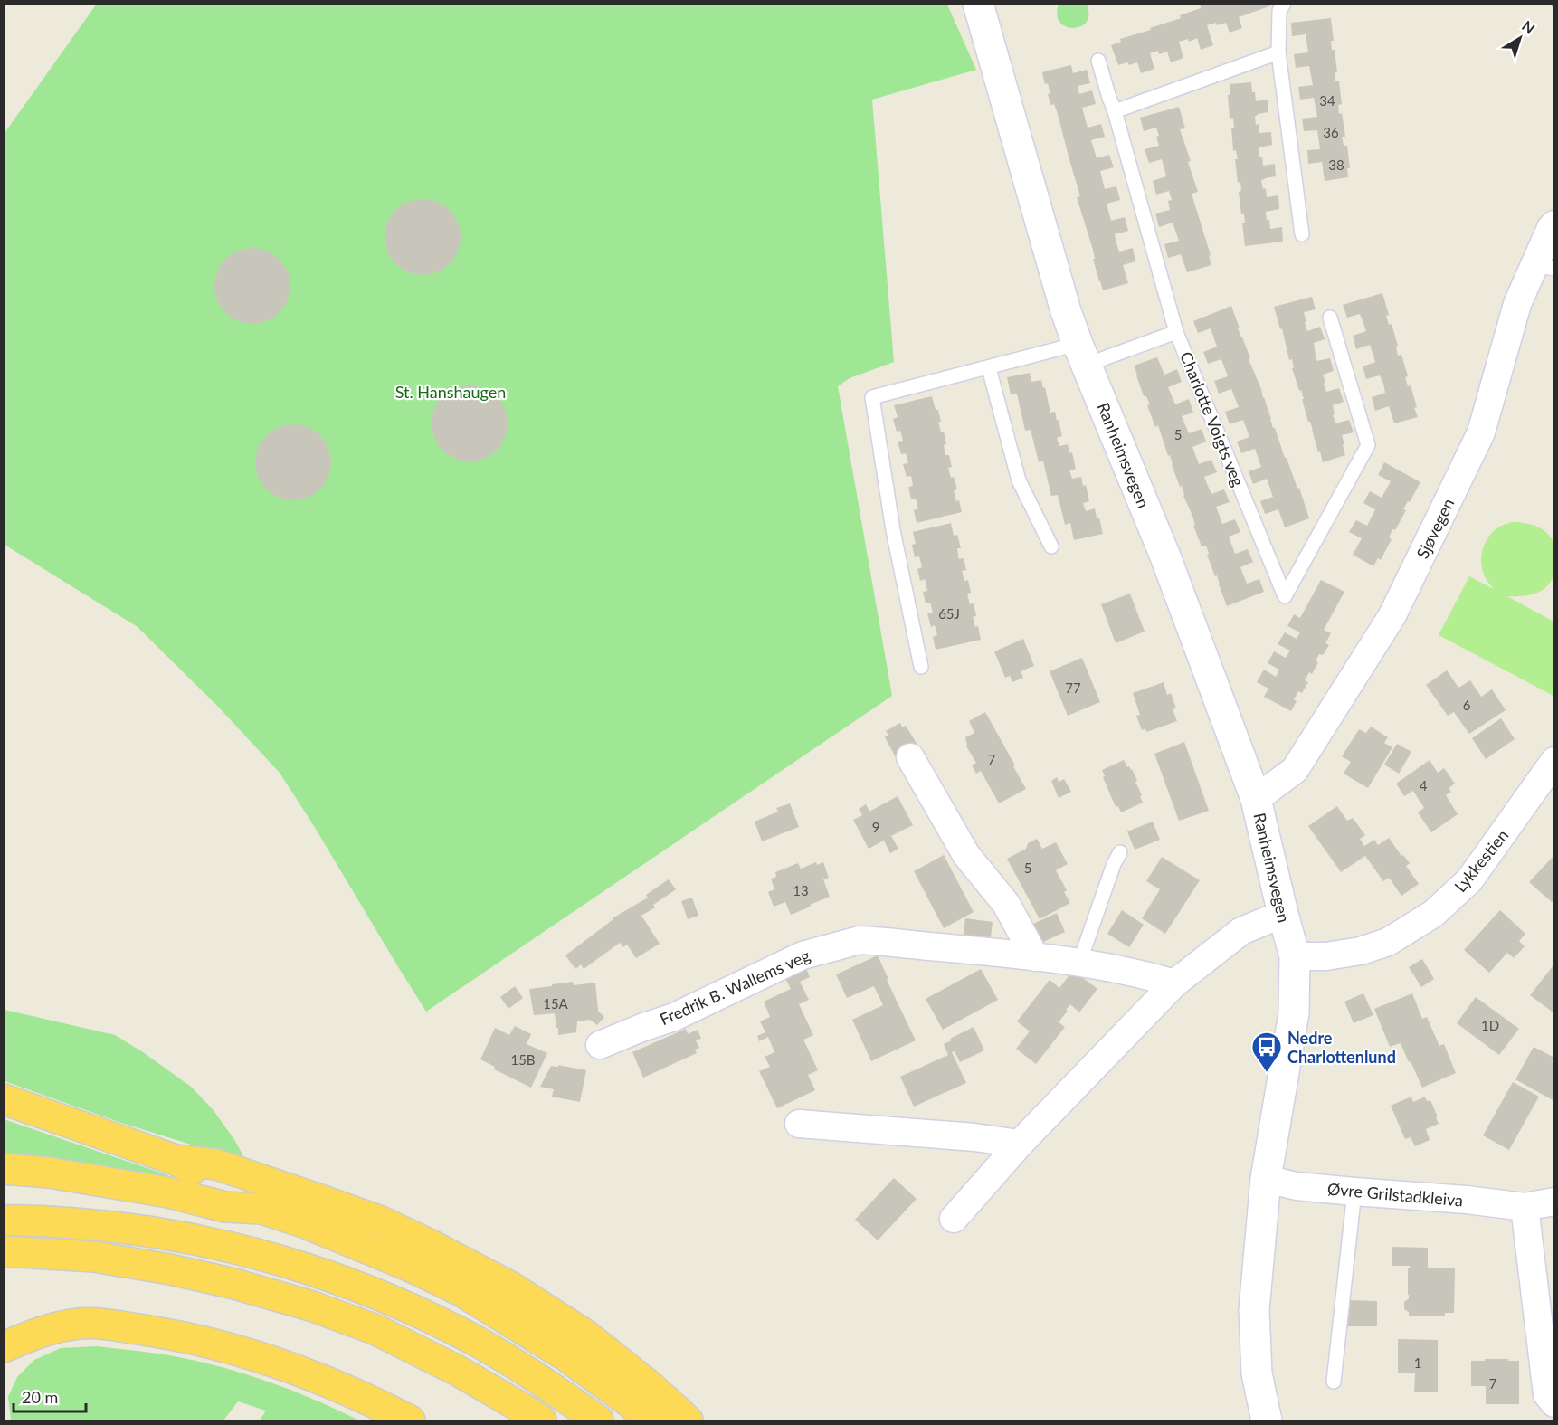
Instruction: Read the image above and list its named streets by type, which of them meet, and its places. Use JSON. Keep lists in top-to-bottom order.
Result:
{
  "streets": {
    "street": [
      "Ranheimsvegen",
      "Sjøvegen",
      "Lykkestien",
      "Fredrik B. Wallems veg",
      "Øvre Grilstadkleiva"
    ],
    "lane": ["Charlotte Voigts veg"]
  },
  "crossings": [
    ["Ranheimsvegen", "Sjøvegen"],
    ["Ranheimsvegen", "Lykkestien"],
    ["Ranheimsvegen", "Øvre Grilstadkleiva"]
  ],
  "parks": ["St. Hanshaugen"],
  "places": {
    "bus stop": ["Nedre Charlottenlund"]
  },
  "house_numbers": [
    "34",
    "36",
    "38",
    "5",
    "65J",
    "77",
    "6",
    "7",
    "4",
    "9",
    "5",
    "13",
    "15A",
    "1D",
    "15B",
    "1",
    "7"
  ],
  "scale_bar": "20 m",
  "north": "top right"
}
